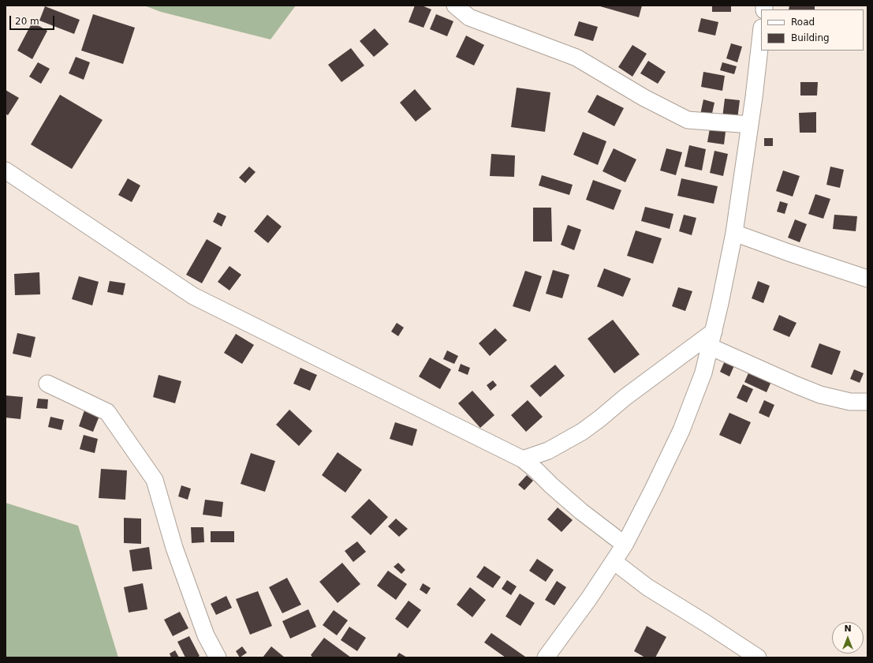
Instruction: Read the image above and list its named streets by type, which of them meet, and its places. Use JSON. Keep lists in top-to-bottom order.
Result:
{
  "legend": ["Road", "Building"],
  "scale_bar": "20 m",
  "north": "top"
}
